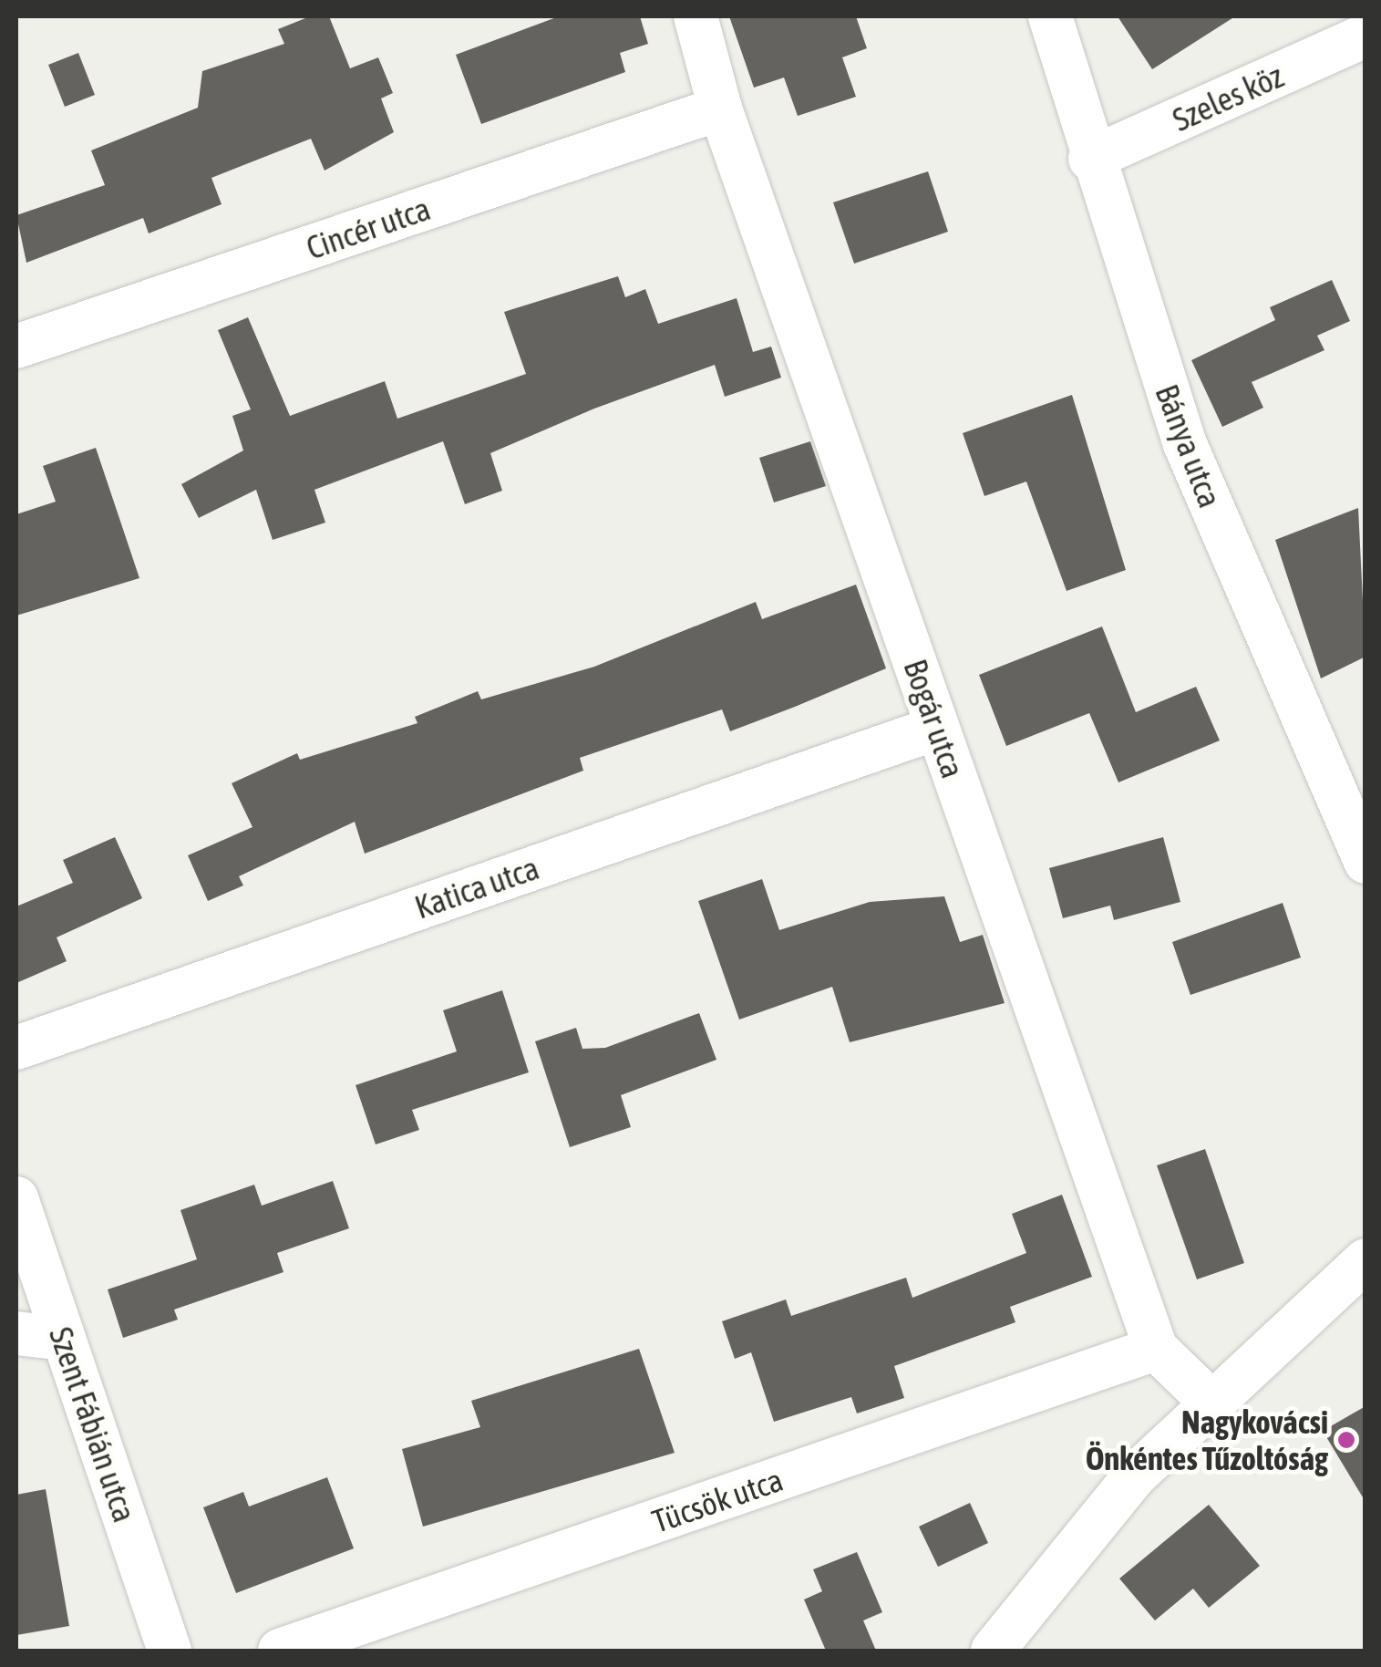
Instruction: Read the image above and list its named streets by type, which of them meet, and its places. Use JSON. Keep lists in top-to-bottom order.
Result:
{
  "streets": {
    "street": [
      "Szeles köz",
      "Cincér utca",
      "Bánya utca",
      "Bogár utca",
      "Katica utca",
      "Szent Fábián utca",
      "Tücsök utca"
    ]
  },
  "crossings": [
    ["Szeles köz", "Bánya utca"],
    ["Cincér utca", "Bogár utca"],
    ["Bogár utca", "Katica utca"],
    ["Bogár utca", "Tücsök utca"]
  ],
  "places": ["Nagykovácsi Önkéntes Tűzoltóság"]
}
